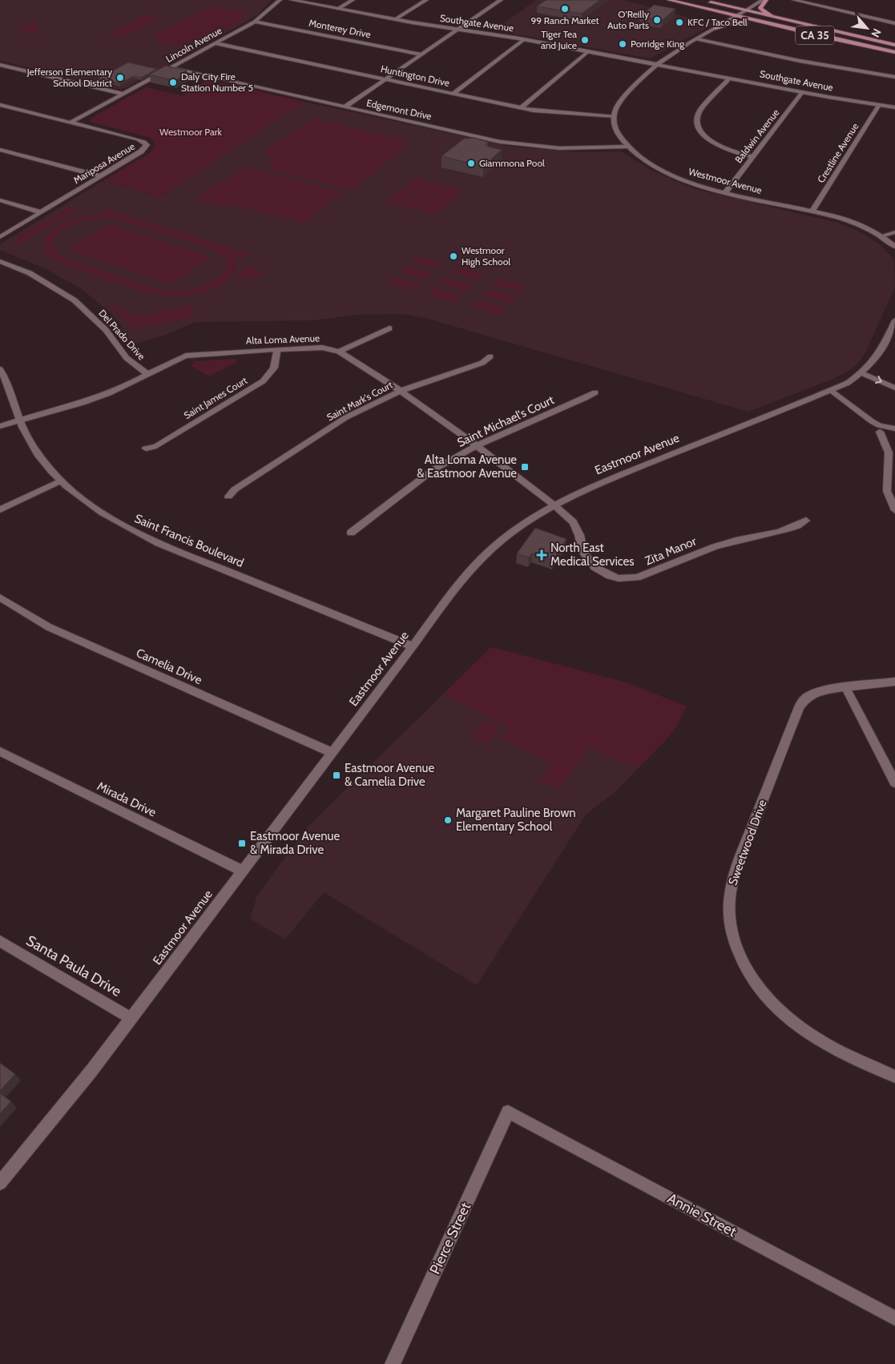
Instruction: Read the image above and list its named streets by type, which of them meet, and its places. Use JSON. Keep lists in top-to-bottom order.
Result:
{
  "streets": {
    "main road": ["CA 35"],
    "street": [
      "Southgate Avenue",
      "Monterey Drive",
      "Lincoln Avenue",
      "Huntington Drive",
      "Edgemont Drive",
      "Baldwin Avenue",
      "Crestline Avenue",
      "Mariposa Avenue",
      "Westmoor Avenue",
      "Del Prado Drive",
      "Alta Loma Avenue",
      "Saint James Court",
      "Saint Mark's Court",
      "Saint Michael's Court",
      "Eastmoor Avenue",
      "Saint Francis Boulevard",
      "Zita Manor",
      "Camelia Drive",
      "Mirada Drive",
      "Sweetwood Drive",
      "Santa Paula Drive",
      "Annie Street",
      "Pierce Street"
    ]
  },
  "crossings": [
    ["Southgate Avenue", "Baldwin Avenue"],
    ["Southgate Avenue", "Crestline Avenue"],
    ["Monterey Drive", "Lincoln Avenue"],
    ["Lincoln Avenue", "Huntington Drive"],
    ["Lincoln Avenue", "Edgemont Drive"],
    ["Lincoln Avenue", "Mariposa Avenue"],
    ["Huntington Drive", "Westmoor Avenue"],
    ["Edgemont Drive", "Westmoor Avenue"],
    ["Baldwin Avenue", "Westmoor Avenue"],
    ["Crestline Avenue", "Westmoor Avenue"],
    ["Del Prado Drive", "Alta Loma Avenue"],
    ["Alta Loma Avenue", "Saint James Court"],
    ["Alta Loma Avenue", "Saint Mark's Court"],
    ["Alta Loma Avenue", "Saint Michael's Court"],
    ["Alta Loma Avenue", "Eastmoor Avenue"],
    ["Alta Loma Avenue", "Saint Francis Boulevard"],
    ["Alta Loma Avenue", "Zita Manor"],
    ["Eastmoor Avenue", "Saint Francis Boulevard"],
    ["Eastmoor Avenue", "Zita Manor"],
    ["Eastmoor Avenue", "Camelia Drive"],
    ["Eastmoor Avenue", "Mirada Drive"],
    ["Eastmoor Avenue", "Santa Paula Drive"],
    ["Annie Street", "Pierce Street"]
  ],
  "parks": ["Westmoor Park"],
  "places": {
    "other": [
      "99 Ranch Market",
      "O'Reilly Auto Parts",
      "KFC / Taco Bell",
      "Tiger Tea and Juice",
      "Porridge King",
      "Jefferson Elementary School District",
      "Daly City Fire Station Number 5",
      "Giammona Pool",
      "Westmoor High School",
      "Margaret Pauline Brown Elementary School"
    ],
    "transit": ["Alta Loma Avenue & Eastmoor Avenue", "Eastmoor Avenue & Camelia Drive", "Eastmoor Avenue & Mirada Drive"],
    "health": ["North East Medical Services"]
  },
  "north": "bottom right"
}
